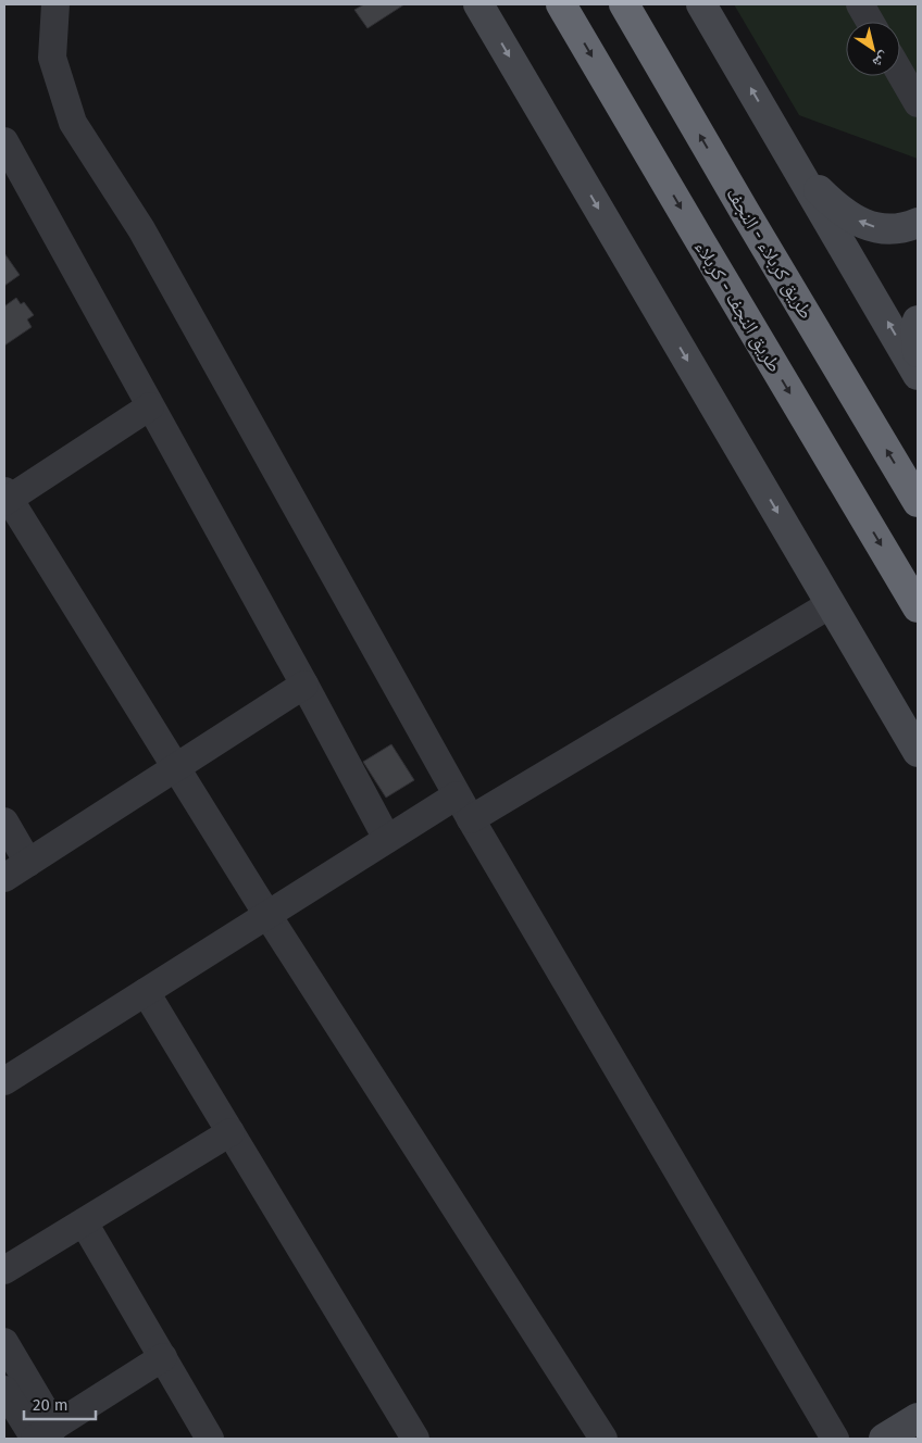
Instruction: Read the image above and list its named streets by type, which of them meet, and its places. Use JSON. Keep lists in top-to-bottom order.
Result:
{
  "streets": {
    "highway": ["طريق کربلاء - النجف", "طريق النجف - کربلاء"]
  },
  "one_way": ["طريق کربلاء - النجف", "طريق النجف - کربلاء"],
  "scale_bar": "20 m",
  "north": "bottom right"
}
